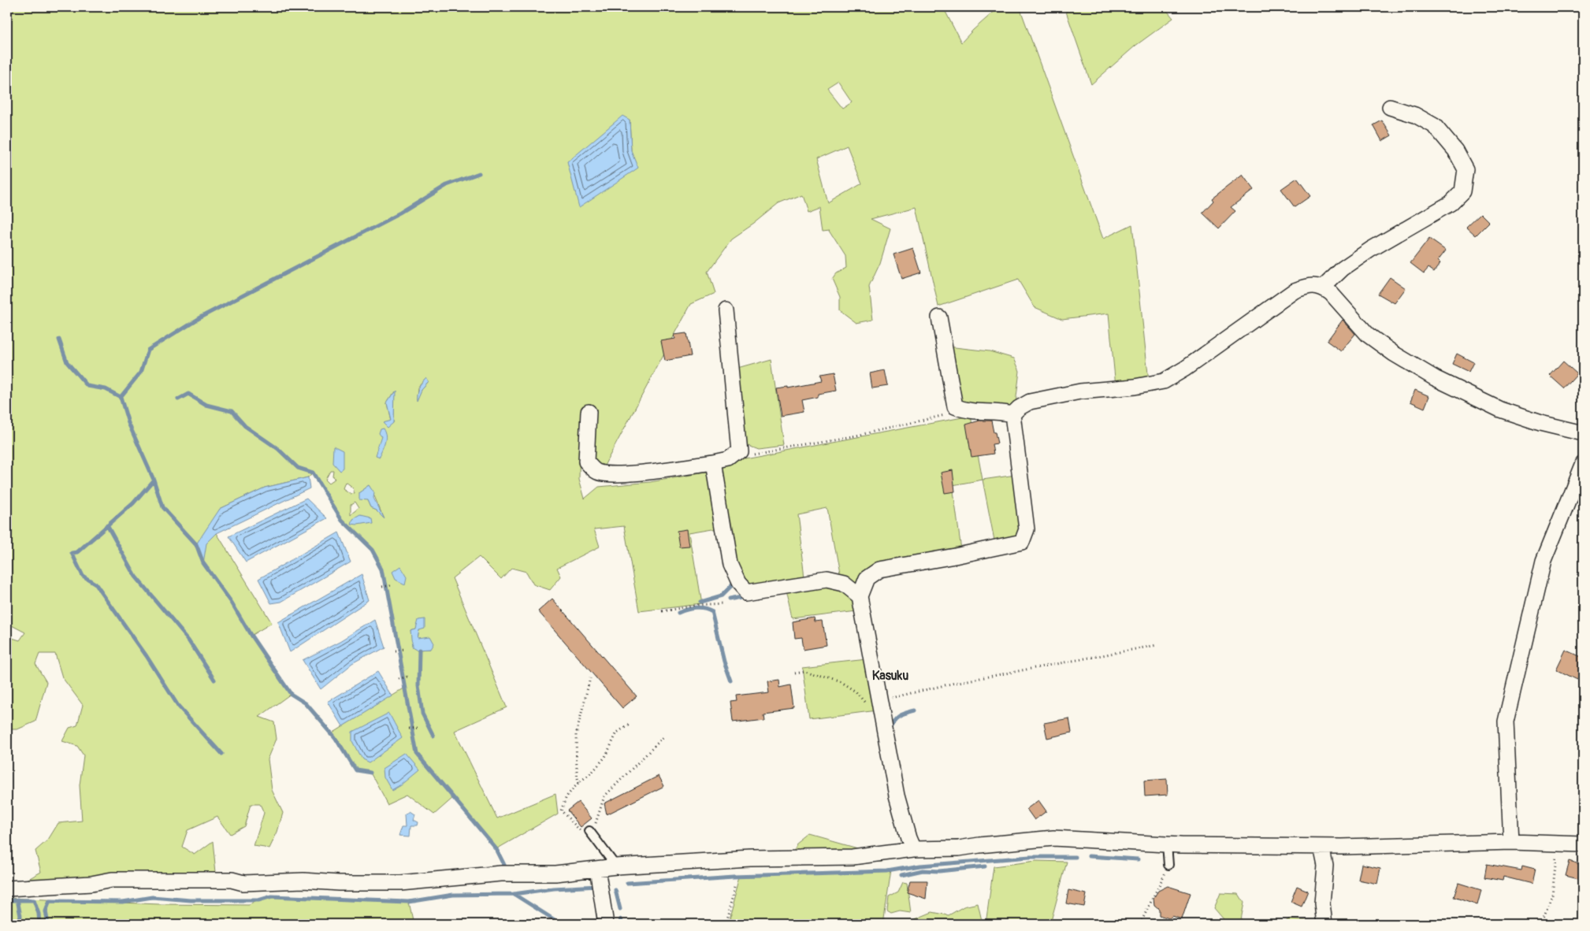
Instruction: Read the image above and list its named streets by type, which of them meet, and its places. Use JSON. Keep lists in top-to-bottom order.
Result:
{
  "districts": ["Kasuku"]
}
